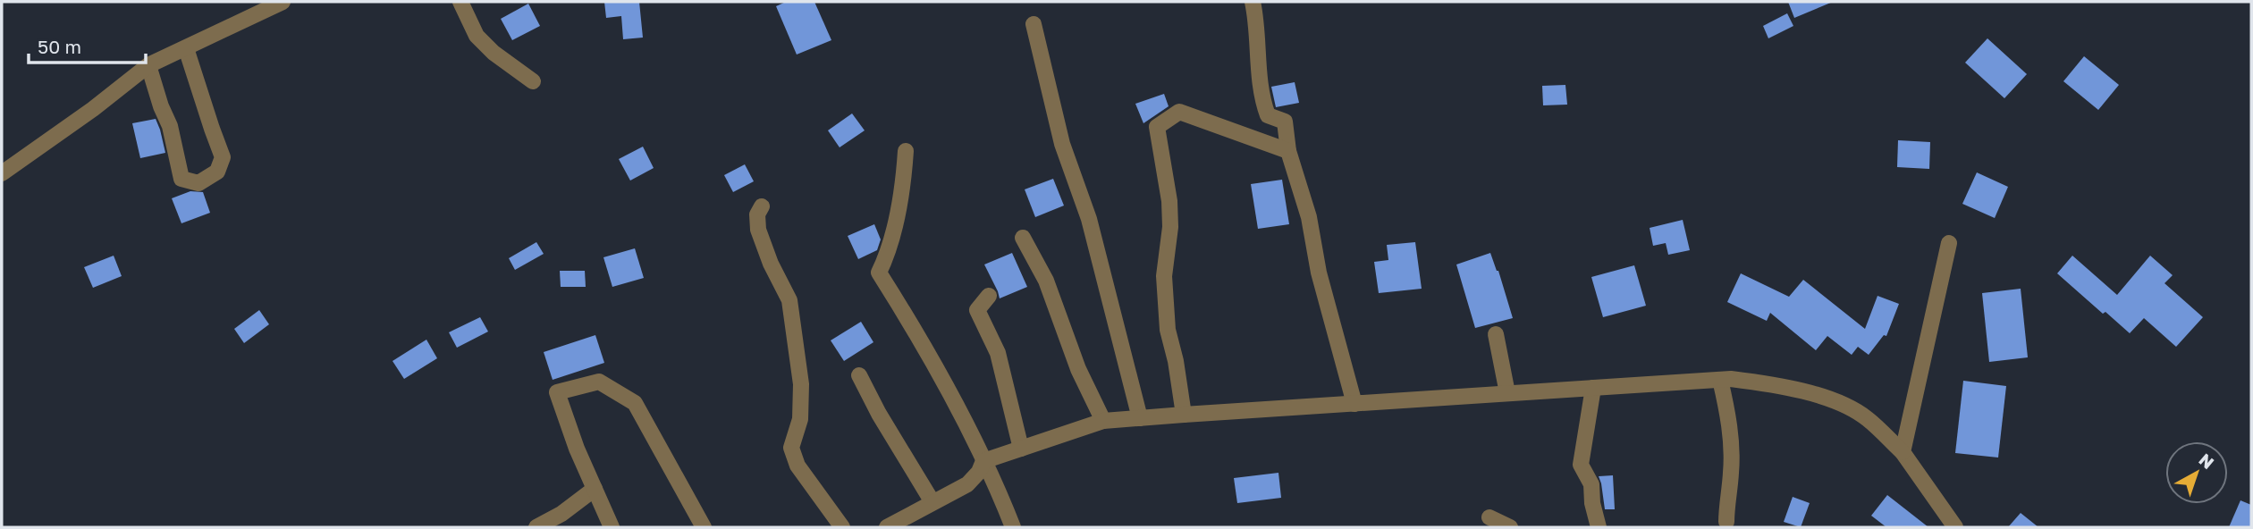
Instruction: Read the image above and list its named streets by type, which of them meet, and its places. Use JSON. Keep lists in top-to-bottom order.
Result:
{
  "scale_bar": "50 m",
  "north": "top right"
}
